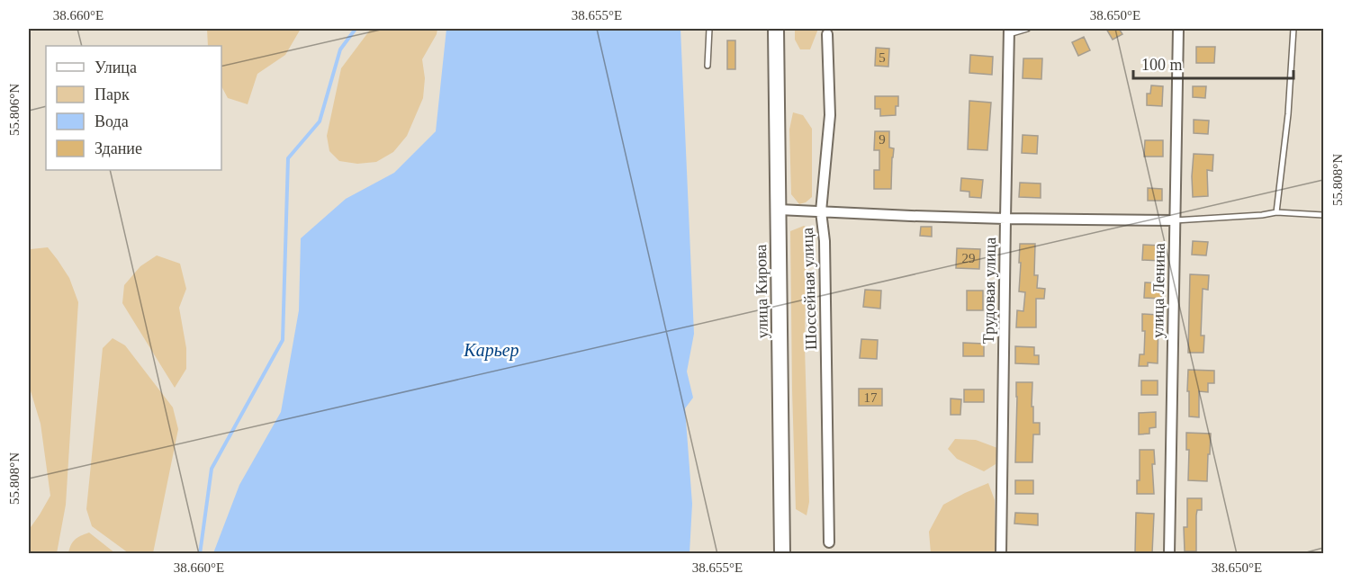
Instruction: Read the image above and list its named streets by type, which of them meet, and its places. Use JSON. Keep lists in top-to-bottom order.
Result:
{
  "streets": {
    "main road": ["улица Кирова"],
    "street": ["Шоссейная улица", "Трудовая улица", "улица Ленина"]
  },
  "water": ["Карьер"],
  "house_numbers": [
    "5",
    "9",
    "29",
    "17"
  ],
  "legend": [
    "Улица",
    "Парк",
    "Вода",
    "Здание"
  ],
  "scale_bar": "100 m",
  "coordinates": [
    "38.660°E",
    "38.655°E",
    "38.650°E",
    "55.806°N",
    "55.808°N"
  ]
}
